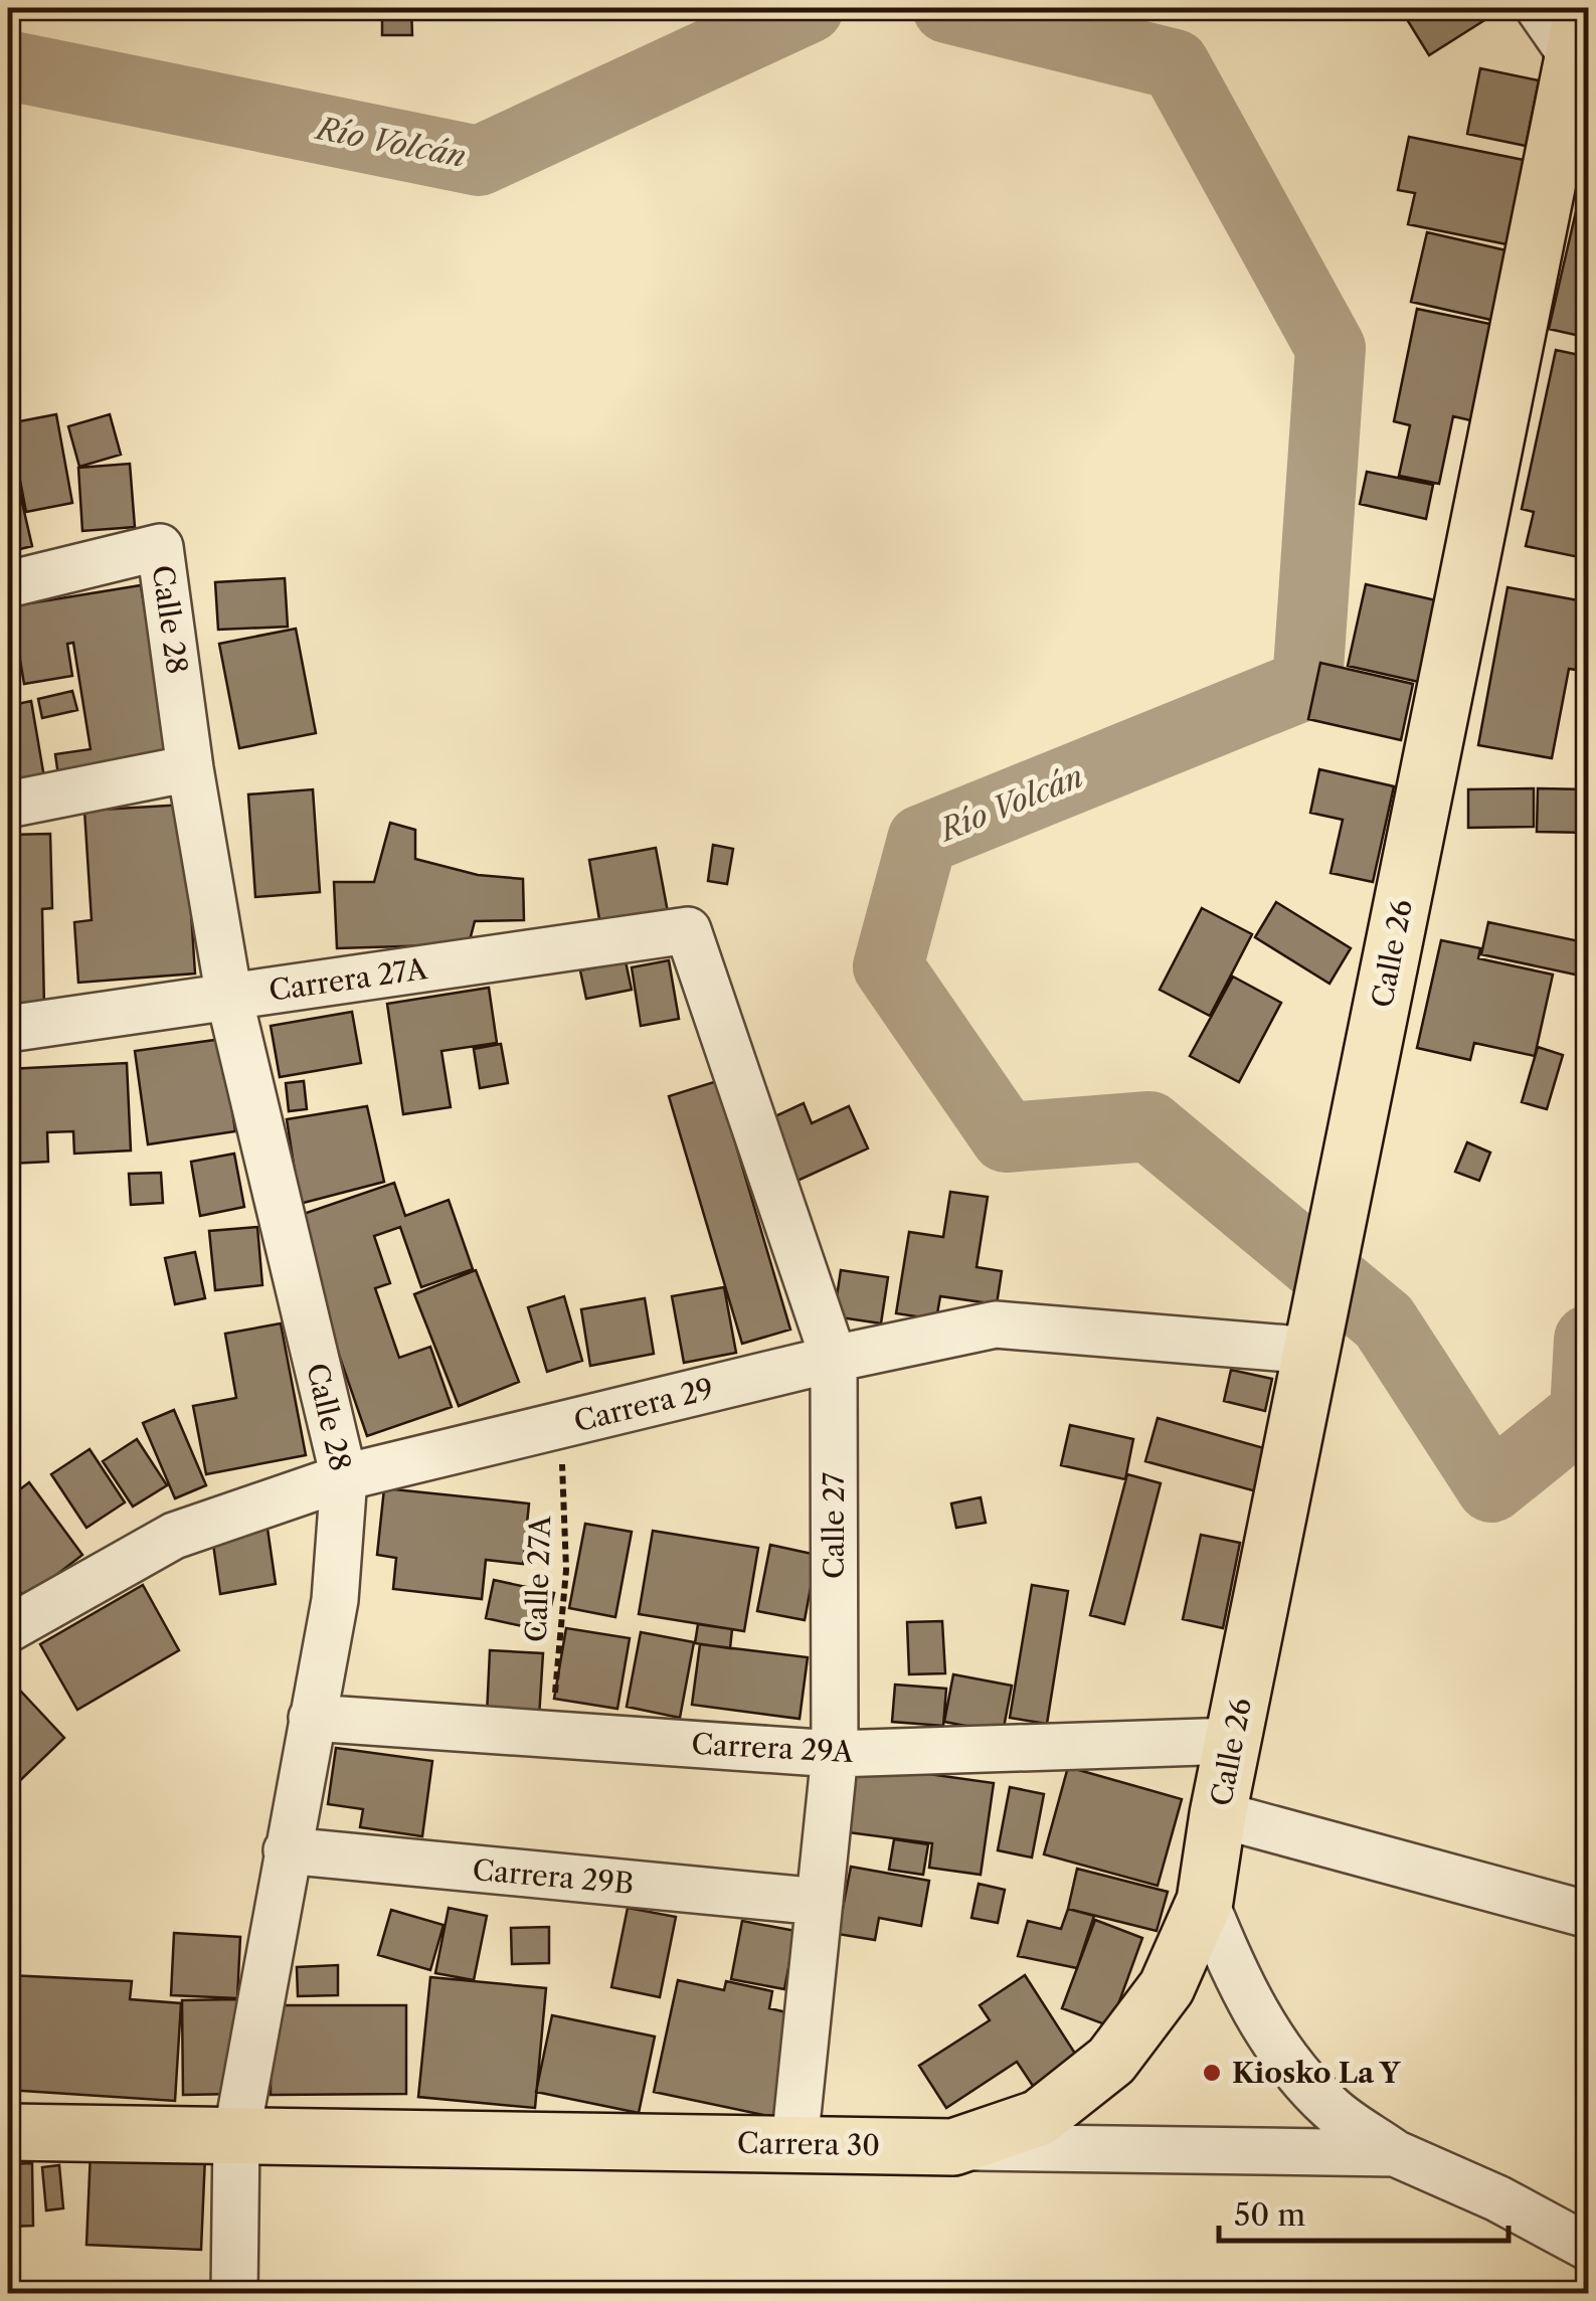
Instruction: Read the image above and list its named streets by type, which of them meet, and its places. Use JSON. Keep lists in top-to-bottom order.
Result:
{
  "streets": {
    "main road": ["Calle 26", "Carrera 30"],
    "street": [
      "Calle 28",
      "Carrera 27A",
      "Carrera 29",
      "Calle 27",
      "Carrera 29A",
      "Carrera 29B"
    ],
    "path": ["Calle 27A"]
  },
  "crossings": [
    ["Calle 28", "Carrera 27A"],
    ["Calle 28", "Carrera 29"],
    ["Calle 28", "Carrera 29A"],
    ["Calle 28", "Carrera 29B"],
    ["Calle 28", "Carrera 30"],
    ["Calle 26", "Carrera 29"],
    ["Calle 26", "Carrera 29A"],
    ["Calle 26", "Carrera 30"],
    ["Carrera 27A", "Calle 27"],
    ["Carrera 29", "Calle 27"],
    ["Carrera 29", "Calle 27A"],
    ["Calle 27", "Carrera 29A"],
    ["Calle 27", "Carrera 29B"],
    ["Calle 27", "Carrera 30"],
    ["Calle 27A", "Carrera 29A"]
  ],
  "water": ["Río Volcán"],
  "places": ["Kiosko La Y"],
  "scale_bar": "50 m"
}
